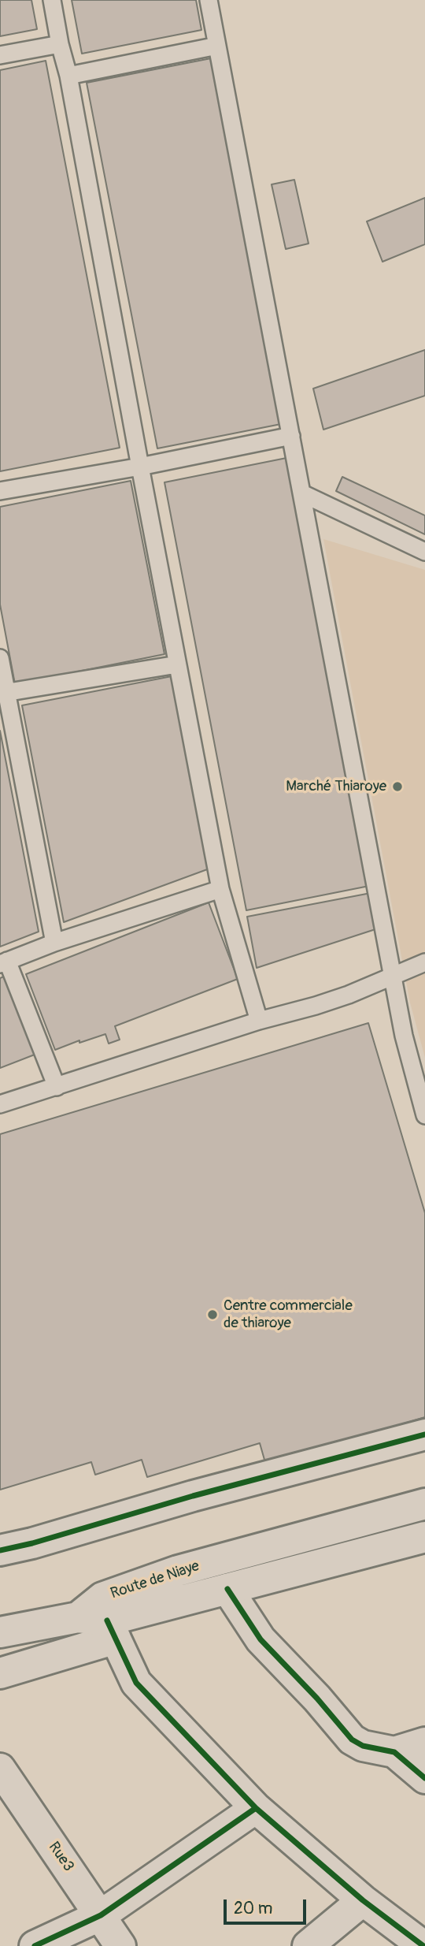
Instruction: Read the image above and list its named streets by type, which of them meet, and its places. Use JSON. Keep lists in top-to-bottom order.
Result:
{
  "streets": {
    "street": ["Route de Niaye", "Rue3"]
  },
  "places": ["Marché Thiaroye", "Centre commerciale de thiaroye"],
  "scale_bar": "20 m"
}
